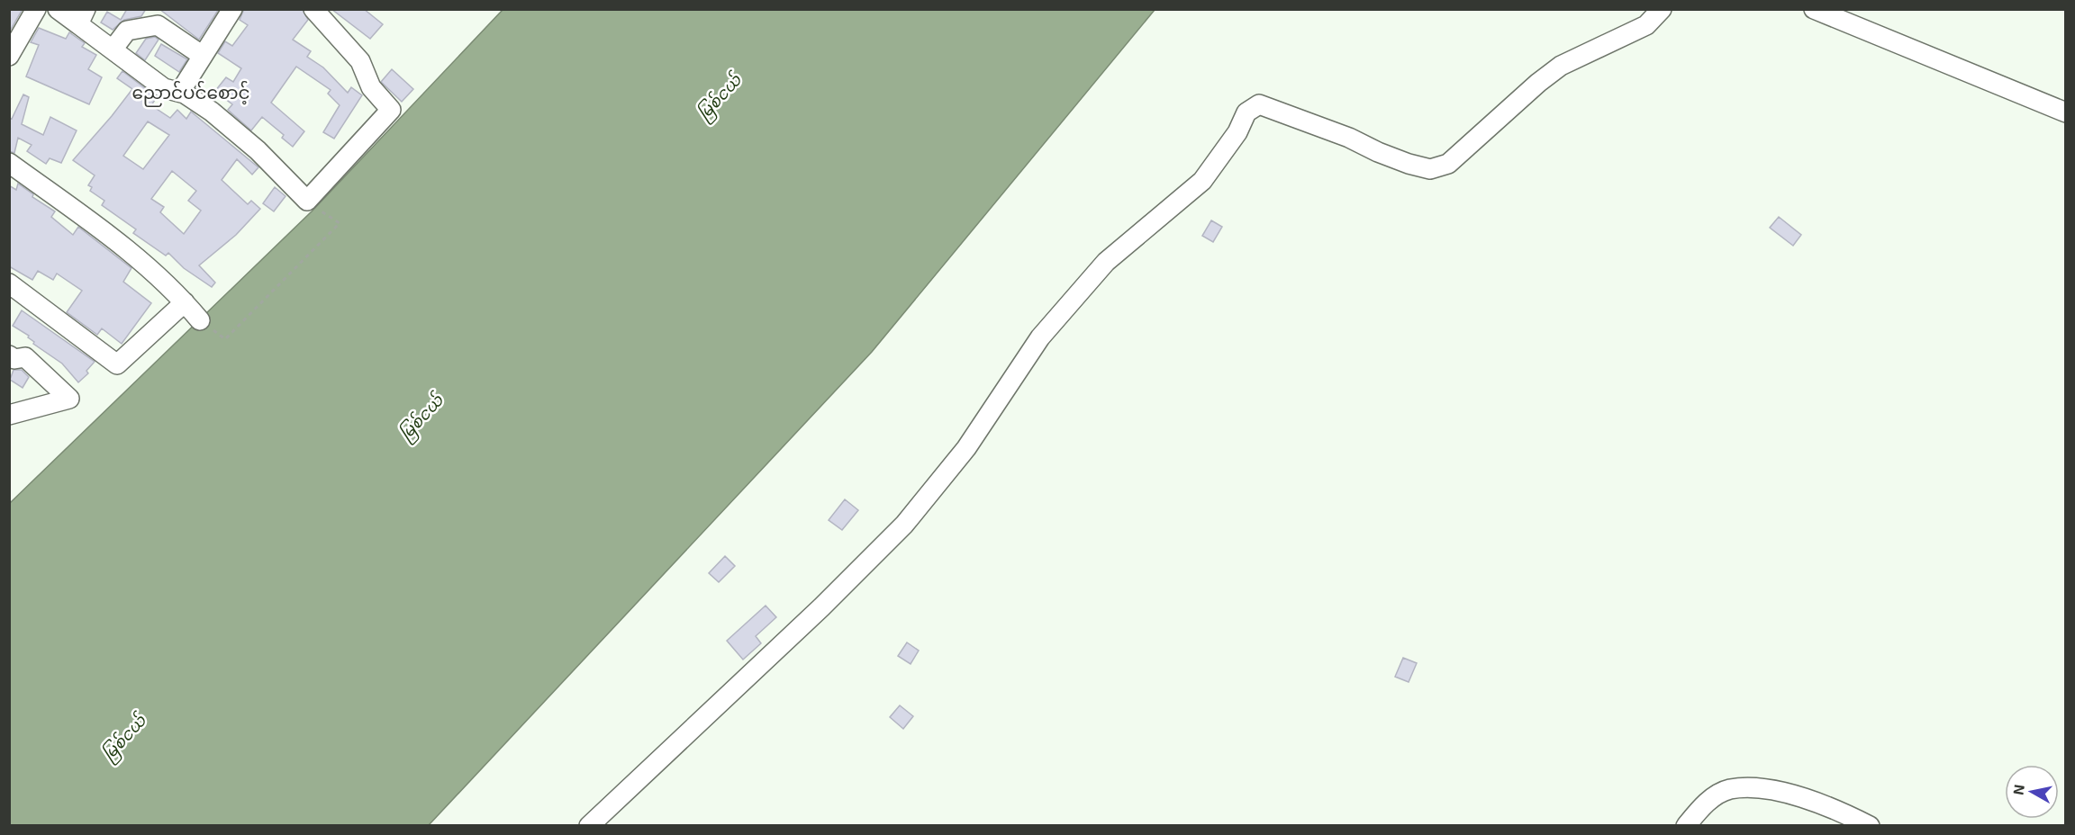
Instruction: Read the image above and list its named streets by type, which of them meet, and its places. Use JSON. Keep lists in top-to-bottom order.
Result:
{
  "districts": ["ညောင်ပင်စောင့်"],
  "water": ["မြစ်ငယ်"],
  "north": "left"
}
